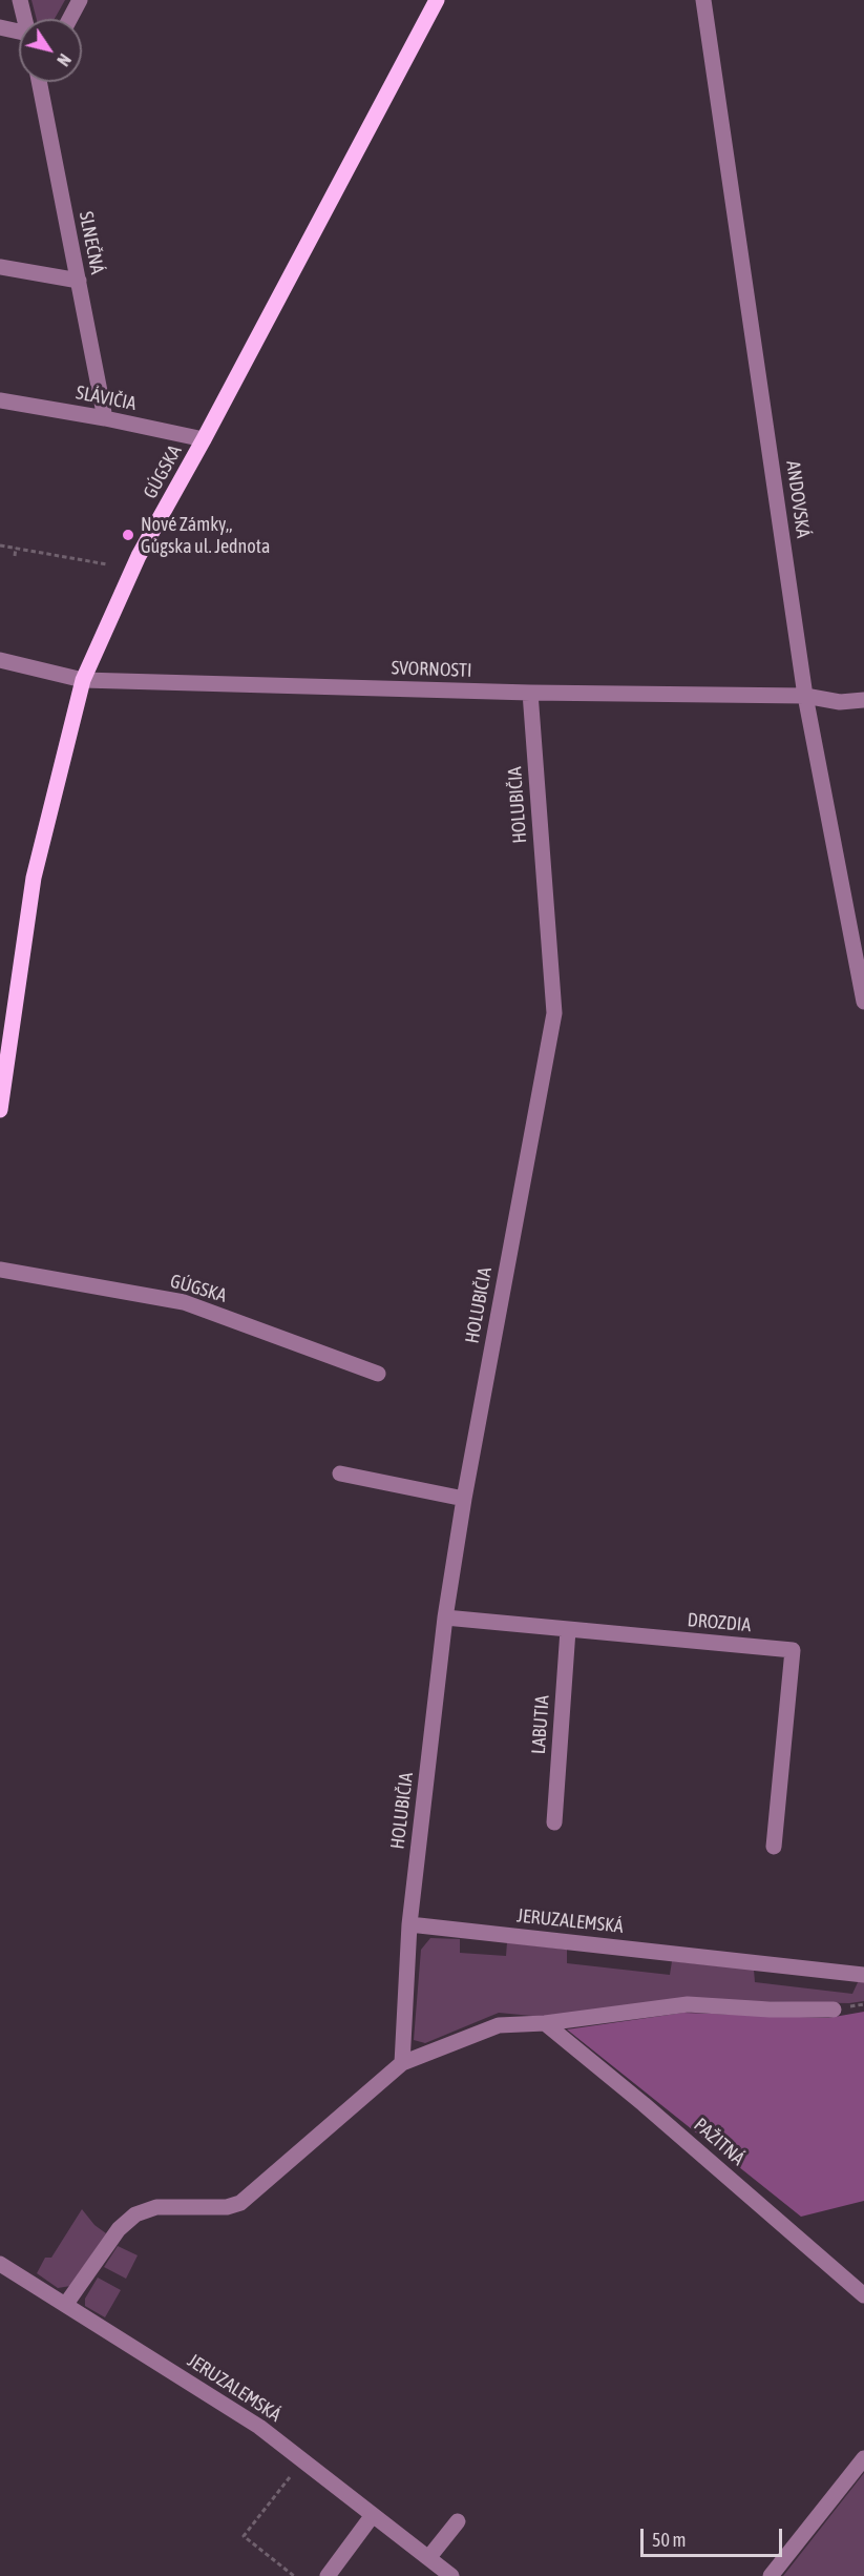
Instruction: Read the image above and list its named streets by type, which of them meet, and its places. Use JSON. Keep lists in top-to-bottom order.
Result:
{
  "streets": {
    "main road": ["GÚGSKA"],
    "street": [
      "SLNEČNÁ",
      "SLÁVIČIA",
      "ANDOVSKÁ",
      "SVORNOSTI",
      "HOLUBIČIA",
      "DROZDIA",
      "LABUTIA",
      "JERUZALEMSKÁ",
      "PAŽITNÁ"
    ]
  },
  "crossings": [
    ["SLNEČNÁ", "SLÁVIČIA"],
    ["SLÁVIČIA", "GÚGSKA"],
    ["GÚGSKA", "SVORNOSTI"],
    ["ANDOVSKÁ", "SVORNOSTI"],
    ["SVORNOSTI", "HOLUBIČIA"],
    ["HOLUBIČIA", "DROZDIA"],
    ["HOLUBIČIA", "JERUZALEMSKÁ"],
    ["DROZDIA", "LABUTIA"]
  ],
  "places": ["Nové Zámky,, Gúgska ul. Jednota"],
  "scale_bar": "50 m",
  "north": "bottom right"
}
